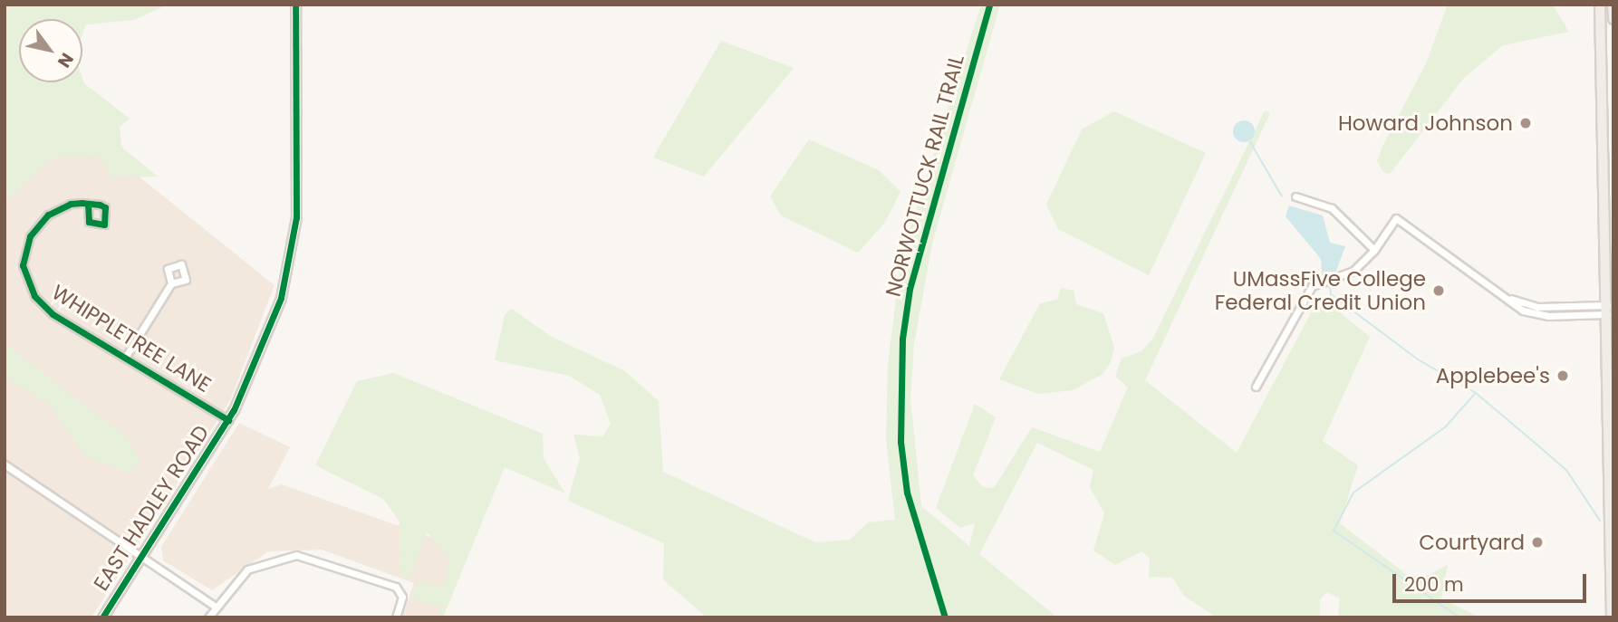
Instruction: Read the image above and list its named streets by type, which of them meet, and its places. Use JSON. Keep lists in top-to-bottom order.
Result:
{
  "streets": {
    "street": ["WHIPPLETREE LANE", "EAST HADLEY ROAD"],
    "cycle path": ["NORWOTTUCK RAIL TRAIL"]
  },
  "crossings": [
    ["WHIPPLETREE LANE", "EAST HADLEY ROAD"]
  ],
  "places": [
    "Howard Johnson",
    "UMassFive College Federal Credit Union",
    "Applebee's",
    "Courtyard"
  ],
  "scale_bar": "200 m",
  "north": "bottom right"
}
